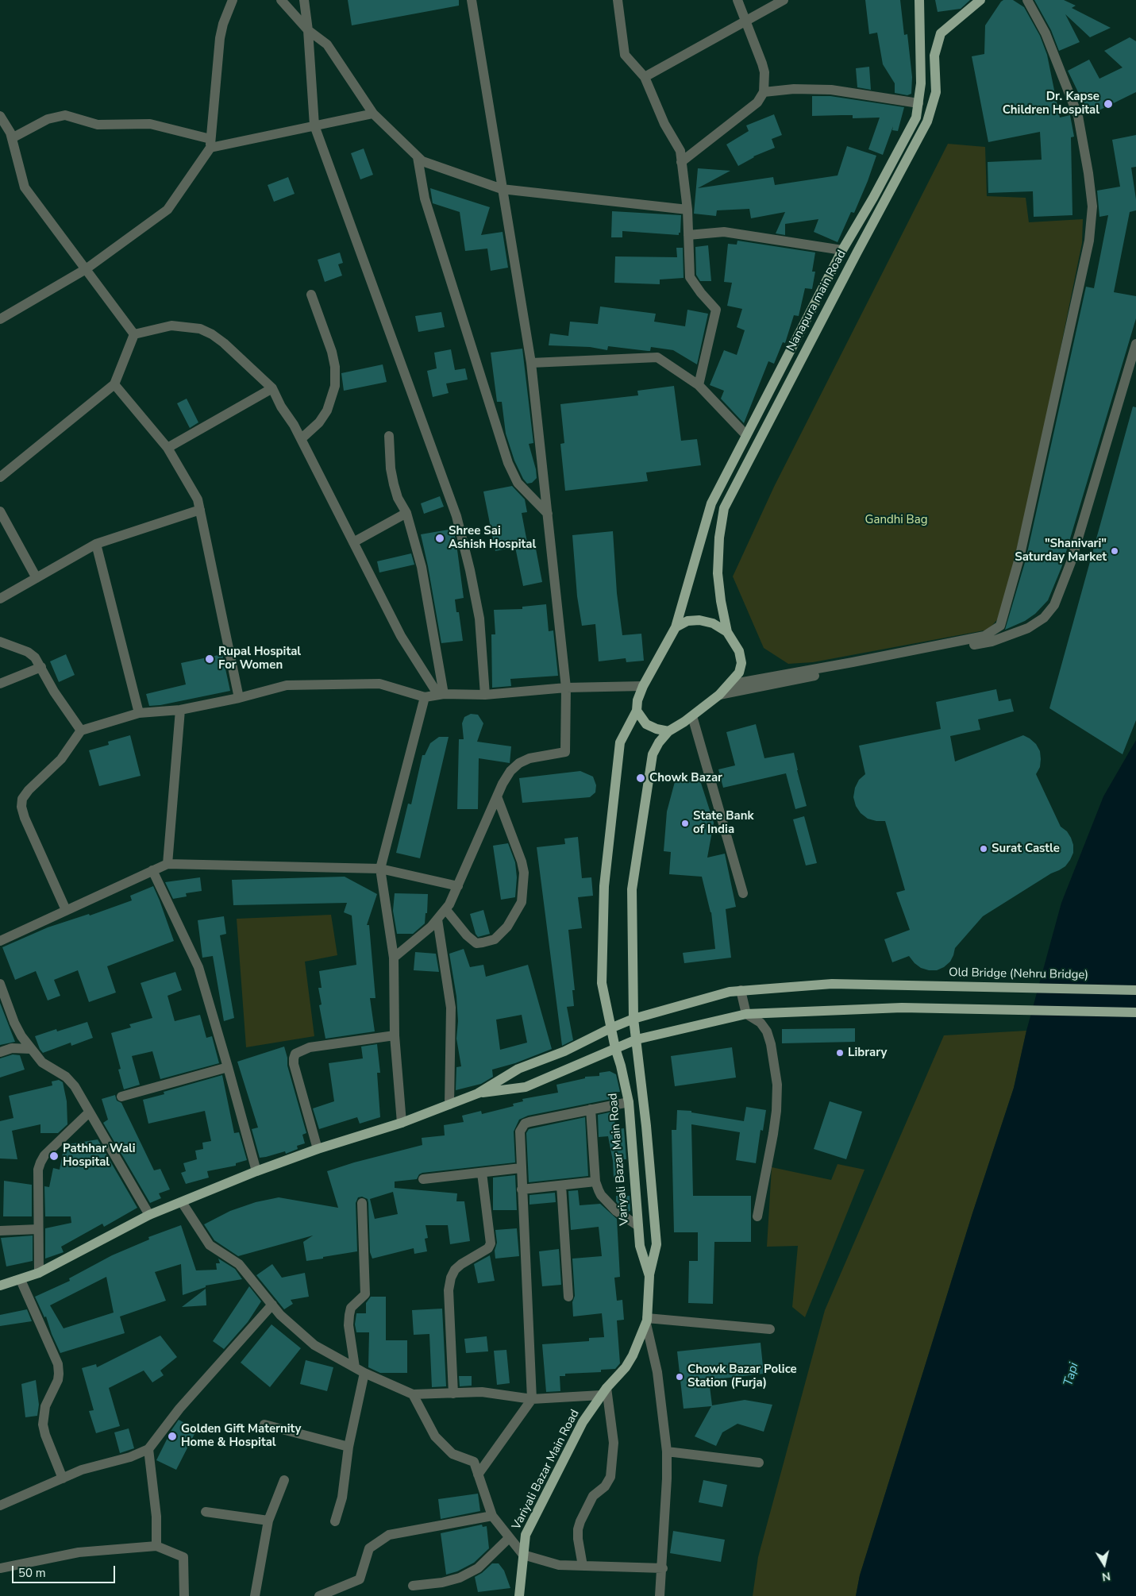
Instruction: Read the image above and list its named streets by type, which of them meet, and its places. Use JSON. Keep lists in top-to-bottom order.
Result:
{
  "streets": {
    "main road": ["Nanapura main Road", "Old Bridge (Nehru Bridge)", "Variyali Bazar Main Road"]
  },
  "crossings": [
    ["Nanapura main Road", "Variyali Bazar Main Road"],
    ["Old Bridge (Nehru Bridge)", "Variyali Bazar Main Road"]
  ],
  "water": ["Tapi"],
  "parks": ["Gandhi Bag"],
  "places": [
    "Dr. Kapse Children Hospital",
    "Shree Sai Ashish Hospital",
    "\"Shanivari\" Saturday Market",
    "Rupal Hospital For Women",
    "Chowk Bazar",
    "State Bank of India",
    "Surat Castle",
    "Library",
    "Pathhar Wali Hospital",
    "Chowk Bazar Police Station (Furja)",
    "Golden Gift Maternity Home & Hospital"
  ],
  "scale_bar": "50 m",
  "north": "bottom"
}
